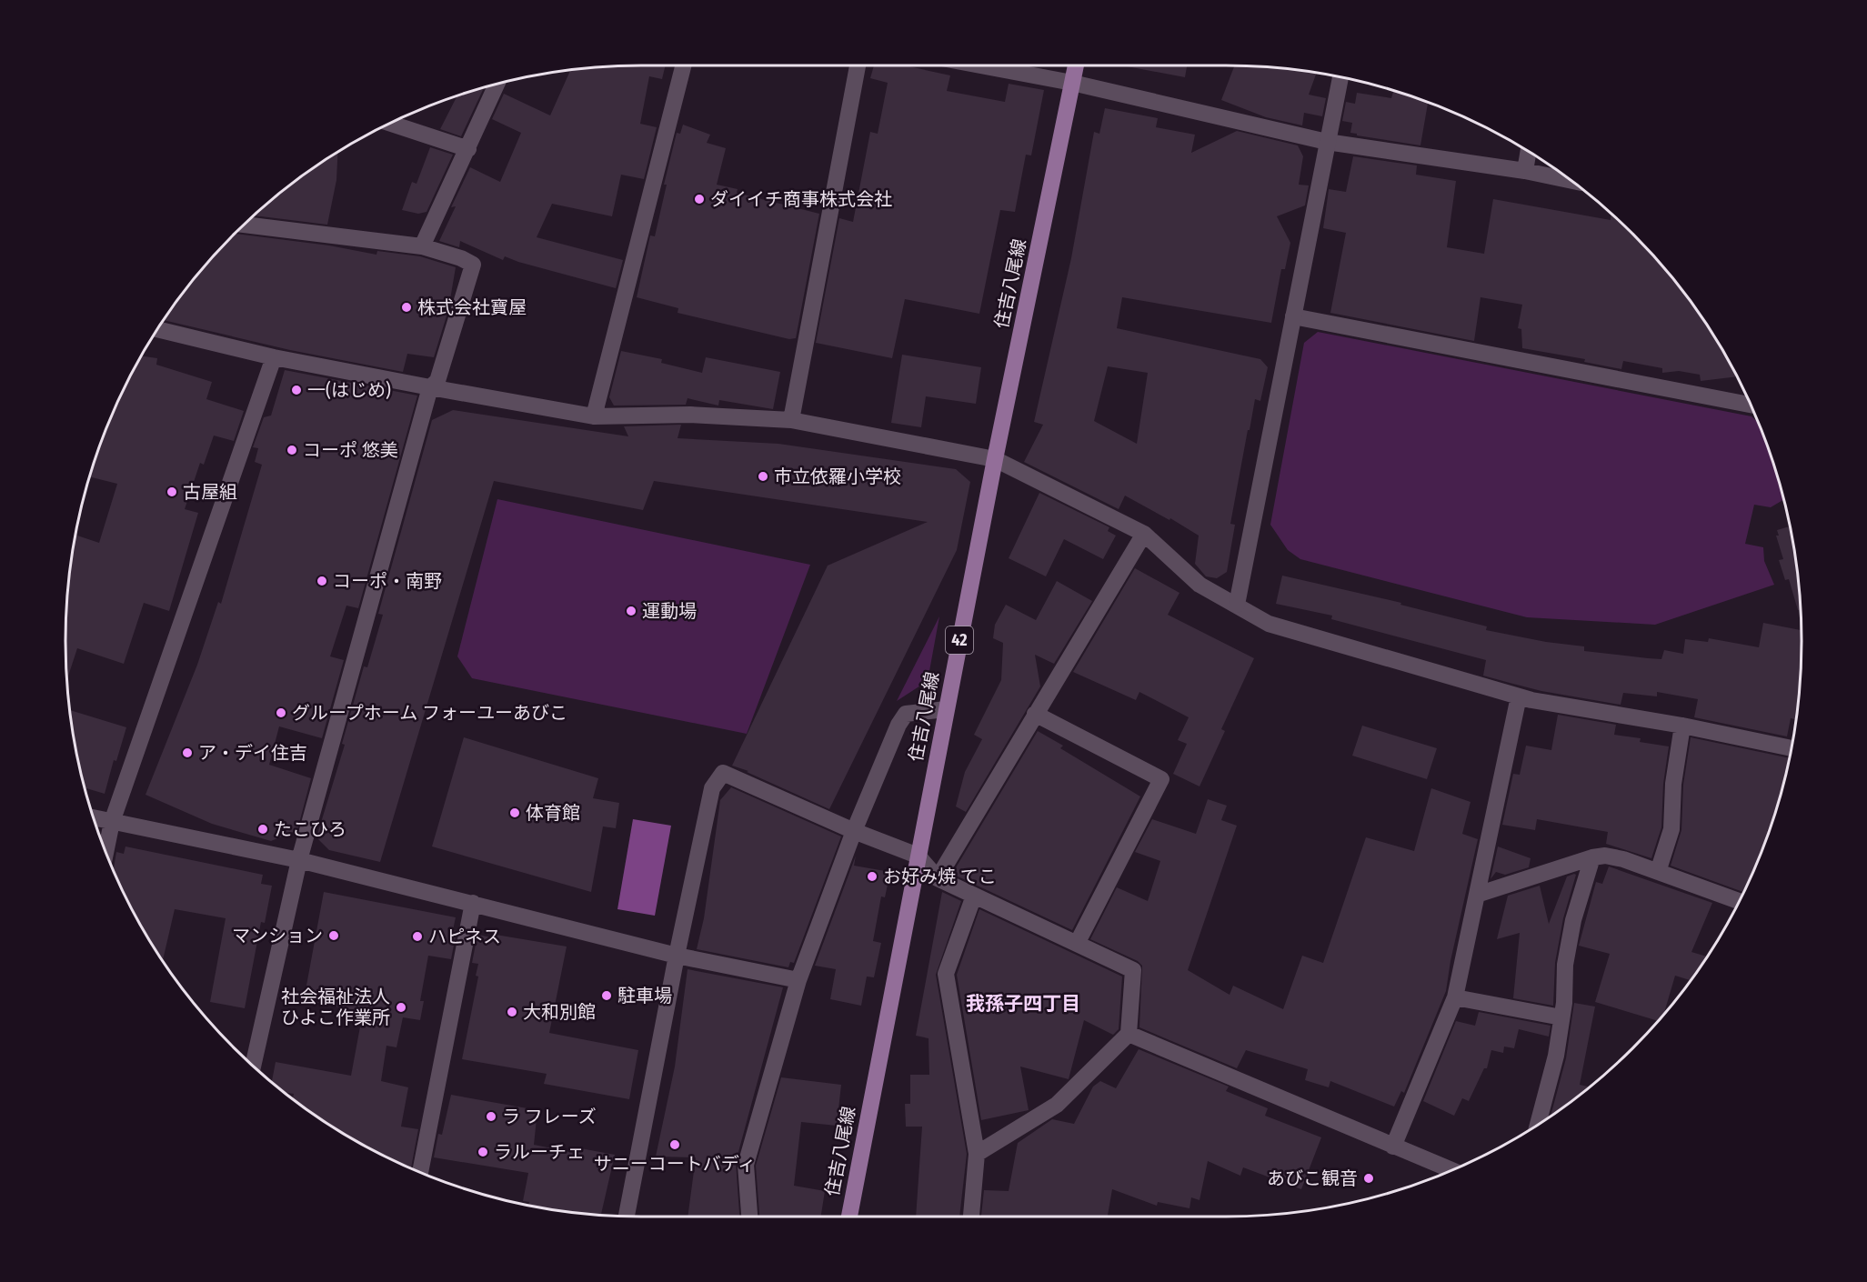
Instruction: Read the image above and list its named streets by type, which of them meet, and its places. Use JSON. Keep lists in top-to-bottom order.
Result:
{
  "streets": {
    "main road": ["住吉八尾線", "42"]
  },
  "districts": ["我孫子四丁目"],
  "places": [
    "ダイイチ商事株式会社",
    "株式会社寶屋",
    "一(はじめ)",
    "コーポ 悠美",
    "市立依羅小学校",
    "古屋組",
    "コーポ・南野",
    "運動場",
    "グループホーム フォーユーあびこ",
    "ア・デイ住吉",
    "体育館",
    "たこひろ",
    "お好み焼 てこ",
    "マンション",
    "ハピネス",
    "駐車場",
    "社会福祉法人 ひよこ作業所",
    "大和別館",
    "ラ フレーズ",
    "サニーコートバディ",
    "ラルーチェ",
    "あびこ観音"
  ]
}
